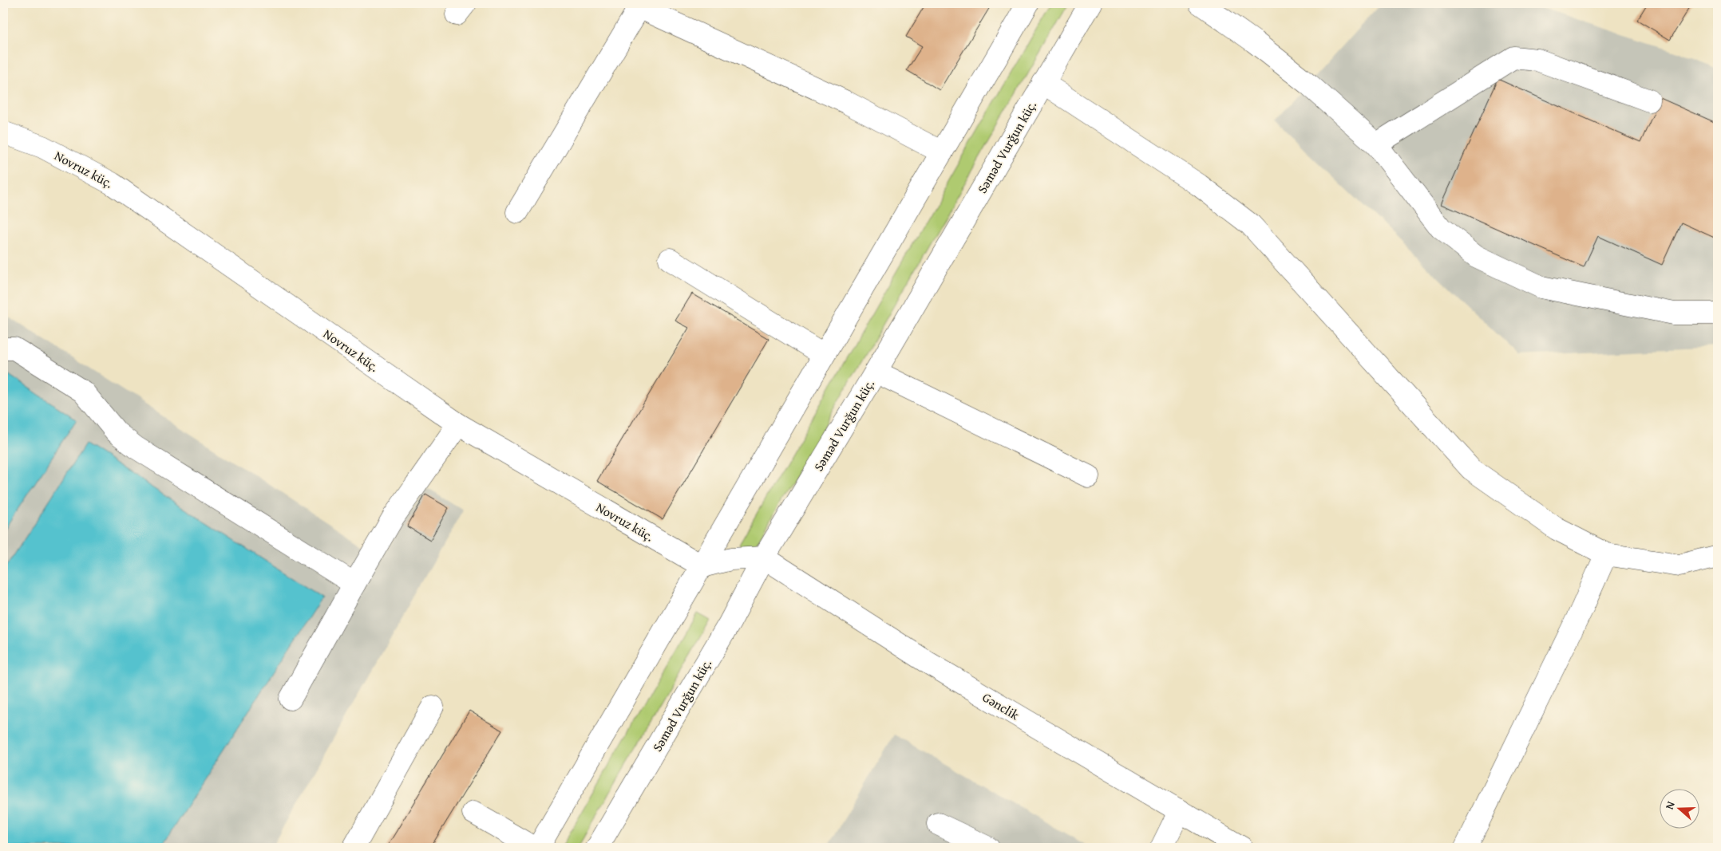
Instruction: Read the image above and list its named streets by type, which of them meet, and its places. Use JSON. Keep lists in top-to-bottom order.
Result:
{
  "streets": {
    "street": ["Səməd Vurğun küç.", "Novruz küç.", "Gənclik"]
  },
  "crossings": [
    ["Səməd Vurğun küç.", "Gənclik"]
  ],
  "north": "left"
}
